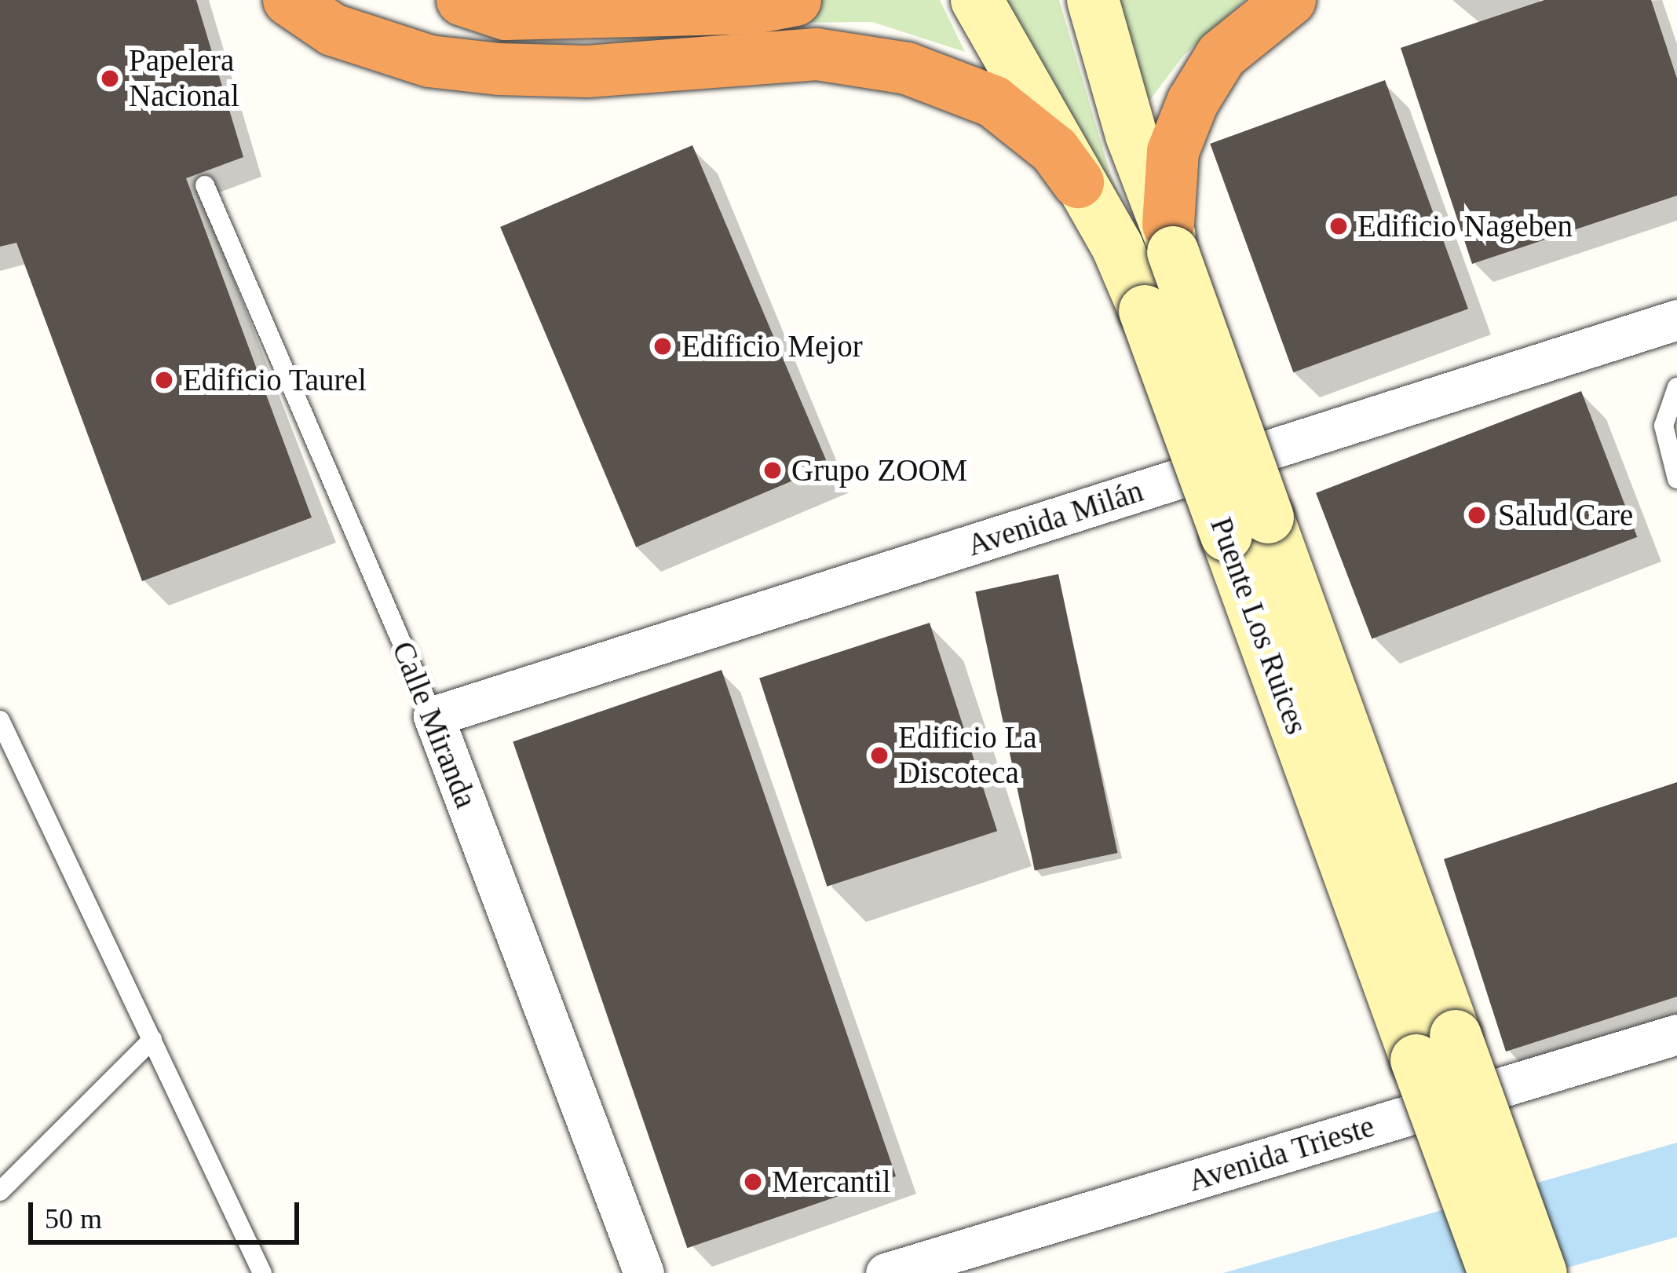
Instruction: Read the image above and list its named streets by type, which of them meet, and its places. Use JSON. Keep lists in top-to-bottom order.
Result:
{
  "streets": {
    "main road": ["Puente Los Ruices"],
    "street": ["Avenida Milán", "Calle Miranda", "Avenida Trieste"]
  },
  "crossings": [
    ["Avenida Milán", "Calle Miranda"]
  ],
  "places": [
    "Papelera Nacional",
    "Edificio Nageben",
    "Edificio Mejor",
    "Edificio Taurel",
    "Grupo ZOOM",
    "Salud Care",
    "Edificio La Discoteca",
    "Mercantil"
  ],
  "scale_bar": "50 m"
}
